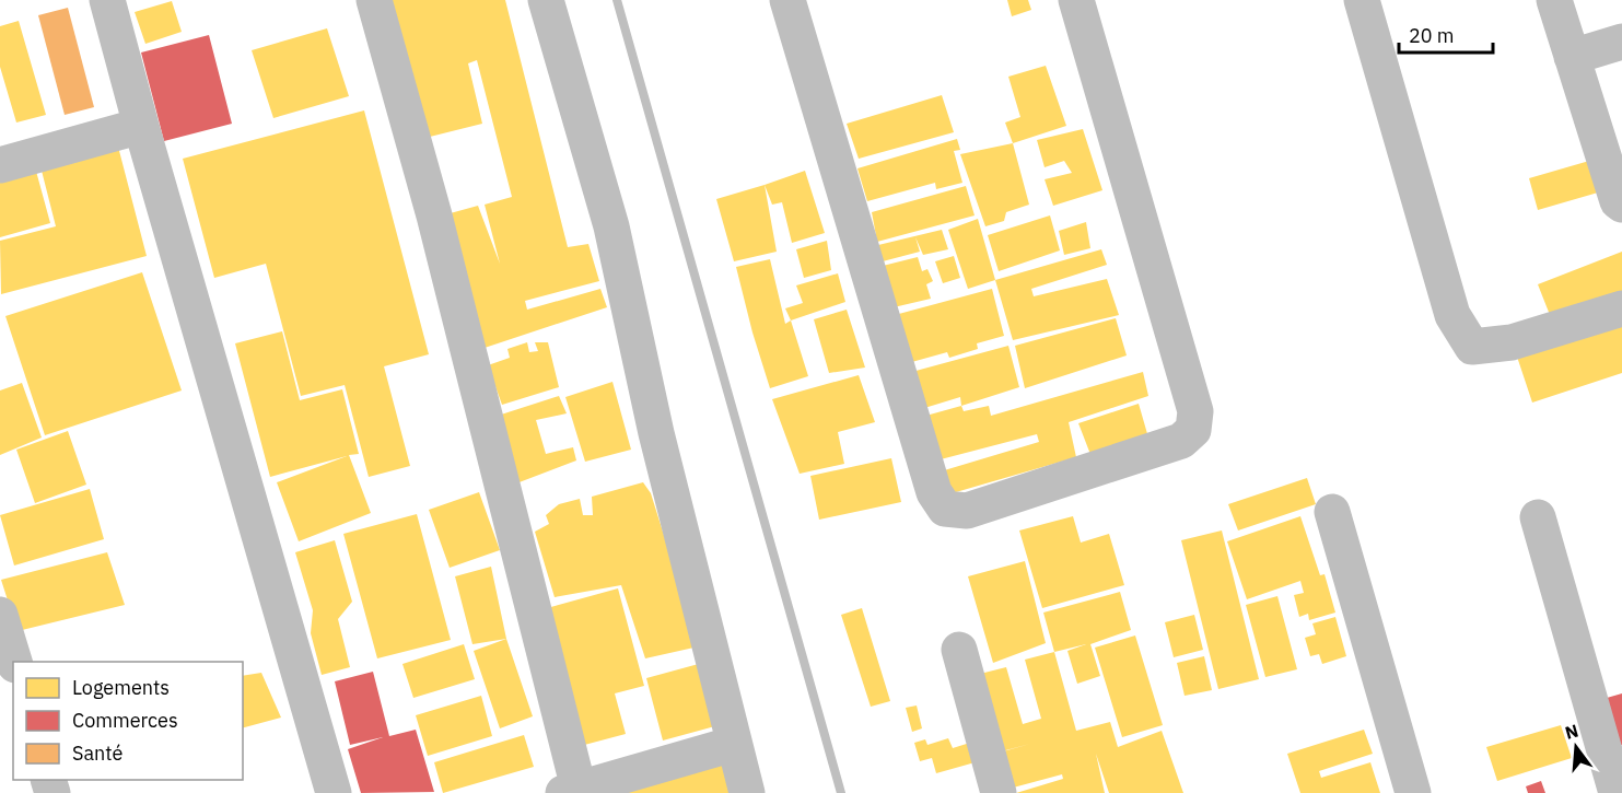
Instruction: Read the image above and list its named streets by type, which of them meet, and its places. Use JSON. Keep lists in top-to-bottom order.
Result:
{
  "legend": ["Logements", "Commerces", "Santé"],
  "scale_bar": "20 m",
  "north": "top"
}
